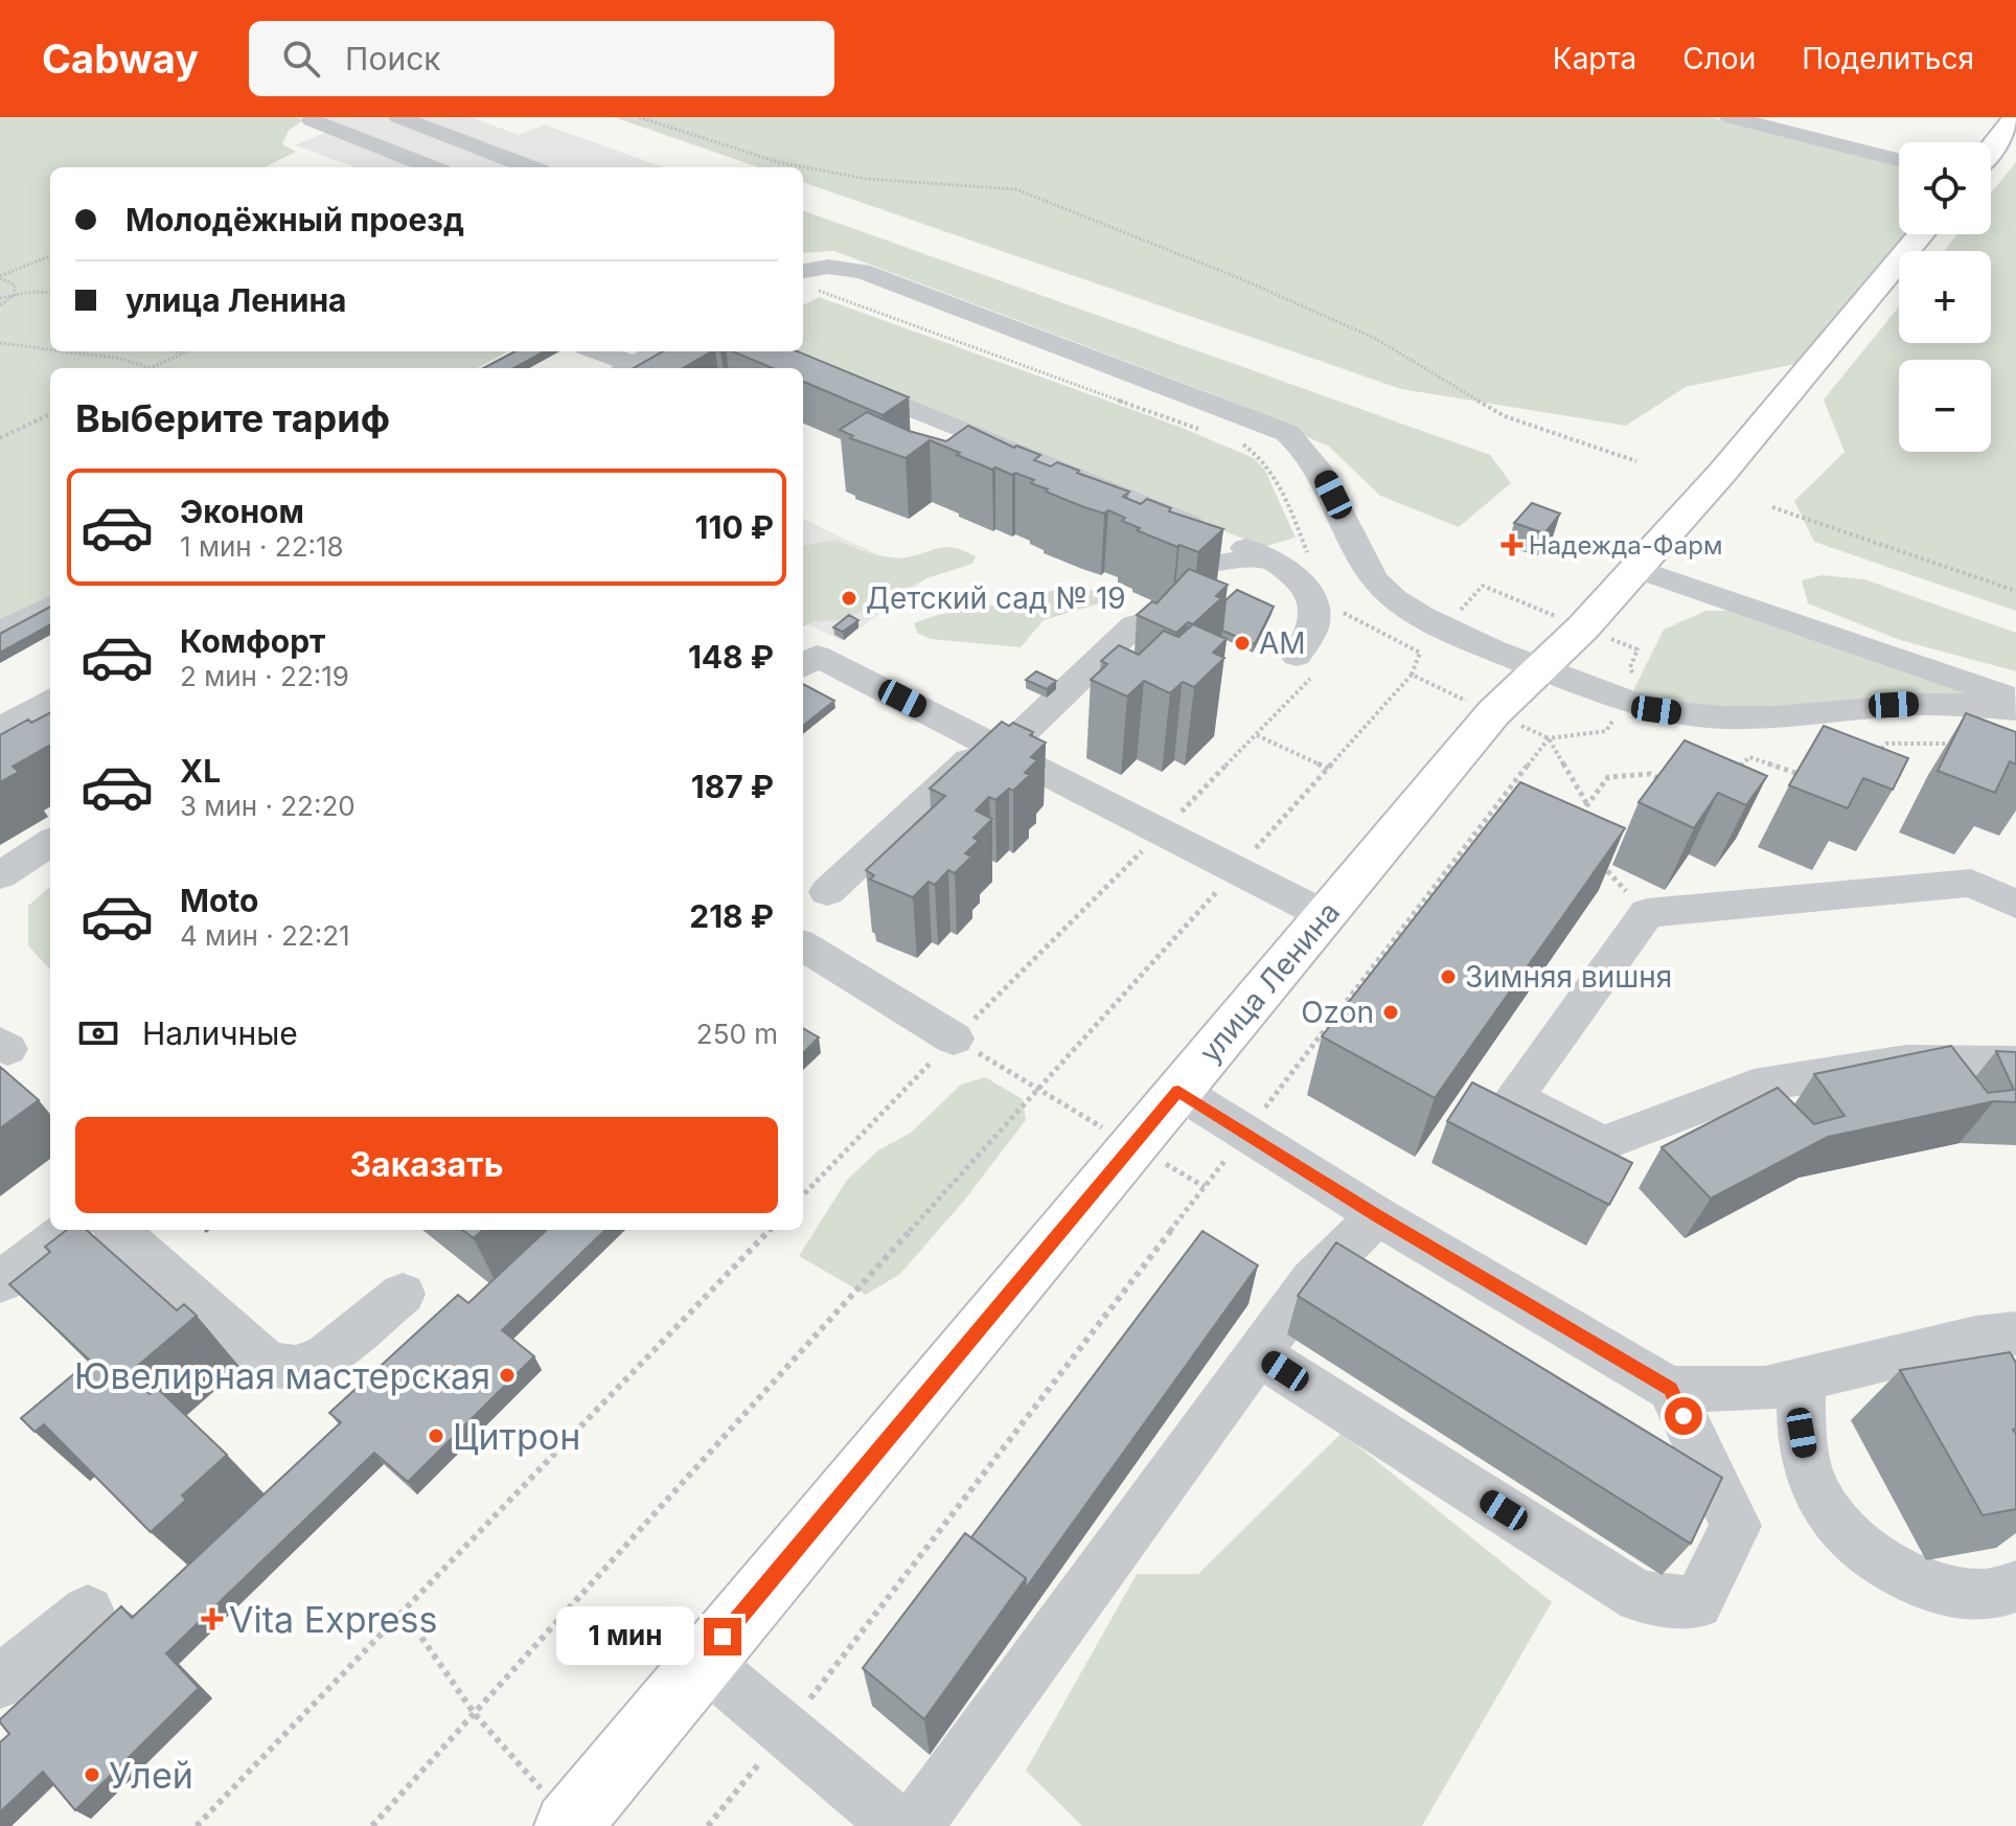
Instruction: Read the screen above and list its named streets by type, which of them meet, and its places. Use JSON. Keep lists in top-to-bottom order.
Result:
{
  "streets": {
    "main road": ["улица Ленина"]
  },
  "places": {
    "health": ["Надежда-Фарм", "Vita Express"],
    "other": [
      "Детский сад № 19",
      "АМ",
      "Зимняя вишня",
      "Ozon",
      "Ювелирная мастерская",
      "Цитрон",
      "Улей"
    ]
  },
  "page": {
    "header": "Cabway",
    "search": "Поиск",
    "nav": ["Карта", "Слои", "Поделиться"],
    "map_buttons": ["+", "−"],
    "banner": ["Молодёжный проезд", "улица Ленина"],
    "heading": "Выберите тариф",
    "list": [
      {
        "name": "Эконом",
        "note": "1 мин · 22:18",
        "value": "110 ₽"
      },
      {
        "name": "Комфорт",
        "note": "2 мин · 22:19",
        "value": "148 ₽"
      },
      {
        "name": "XL",
        "note": "3 мин · 22:20",
        "value": "187 ₽"
      },
      {
        "name": "Moto",
        "note": "4 мин · 22:21",
        "value": "218 ₽"
      }
    ],
    "pay": ["Наличные", "250 m"],
    "buttons": "Заказать",
    "bubble": "1 мин"
  }
}
